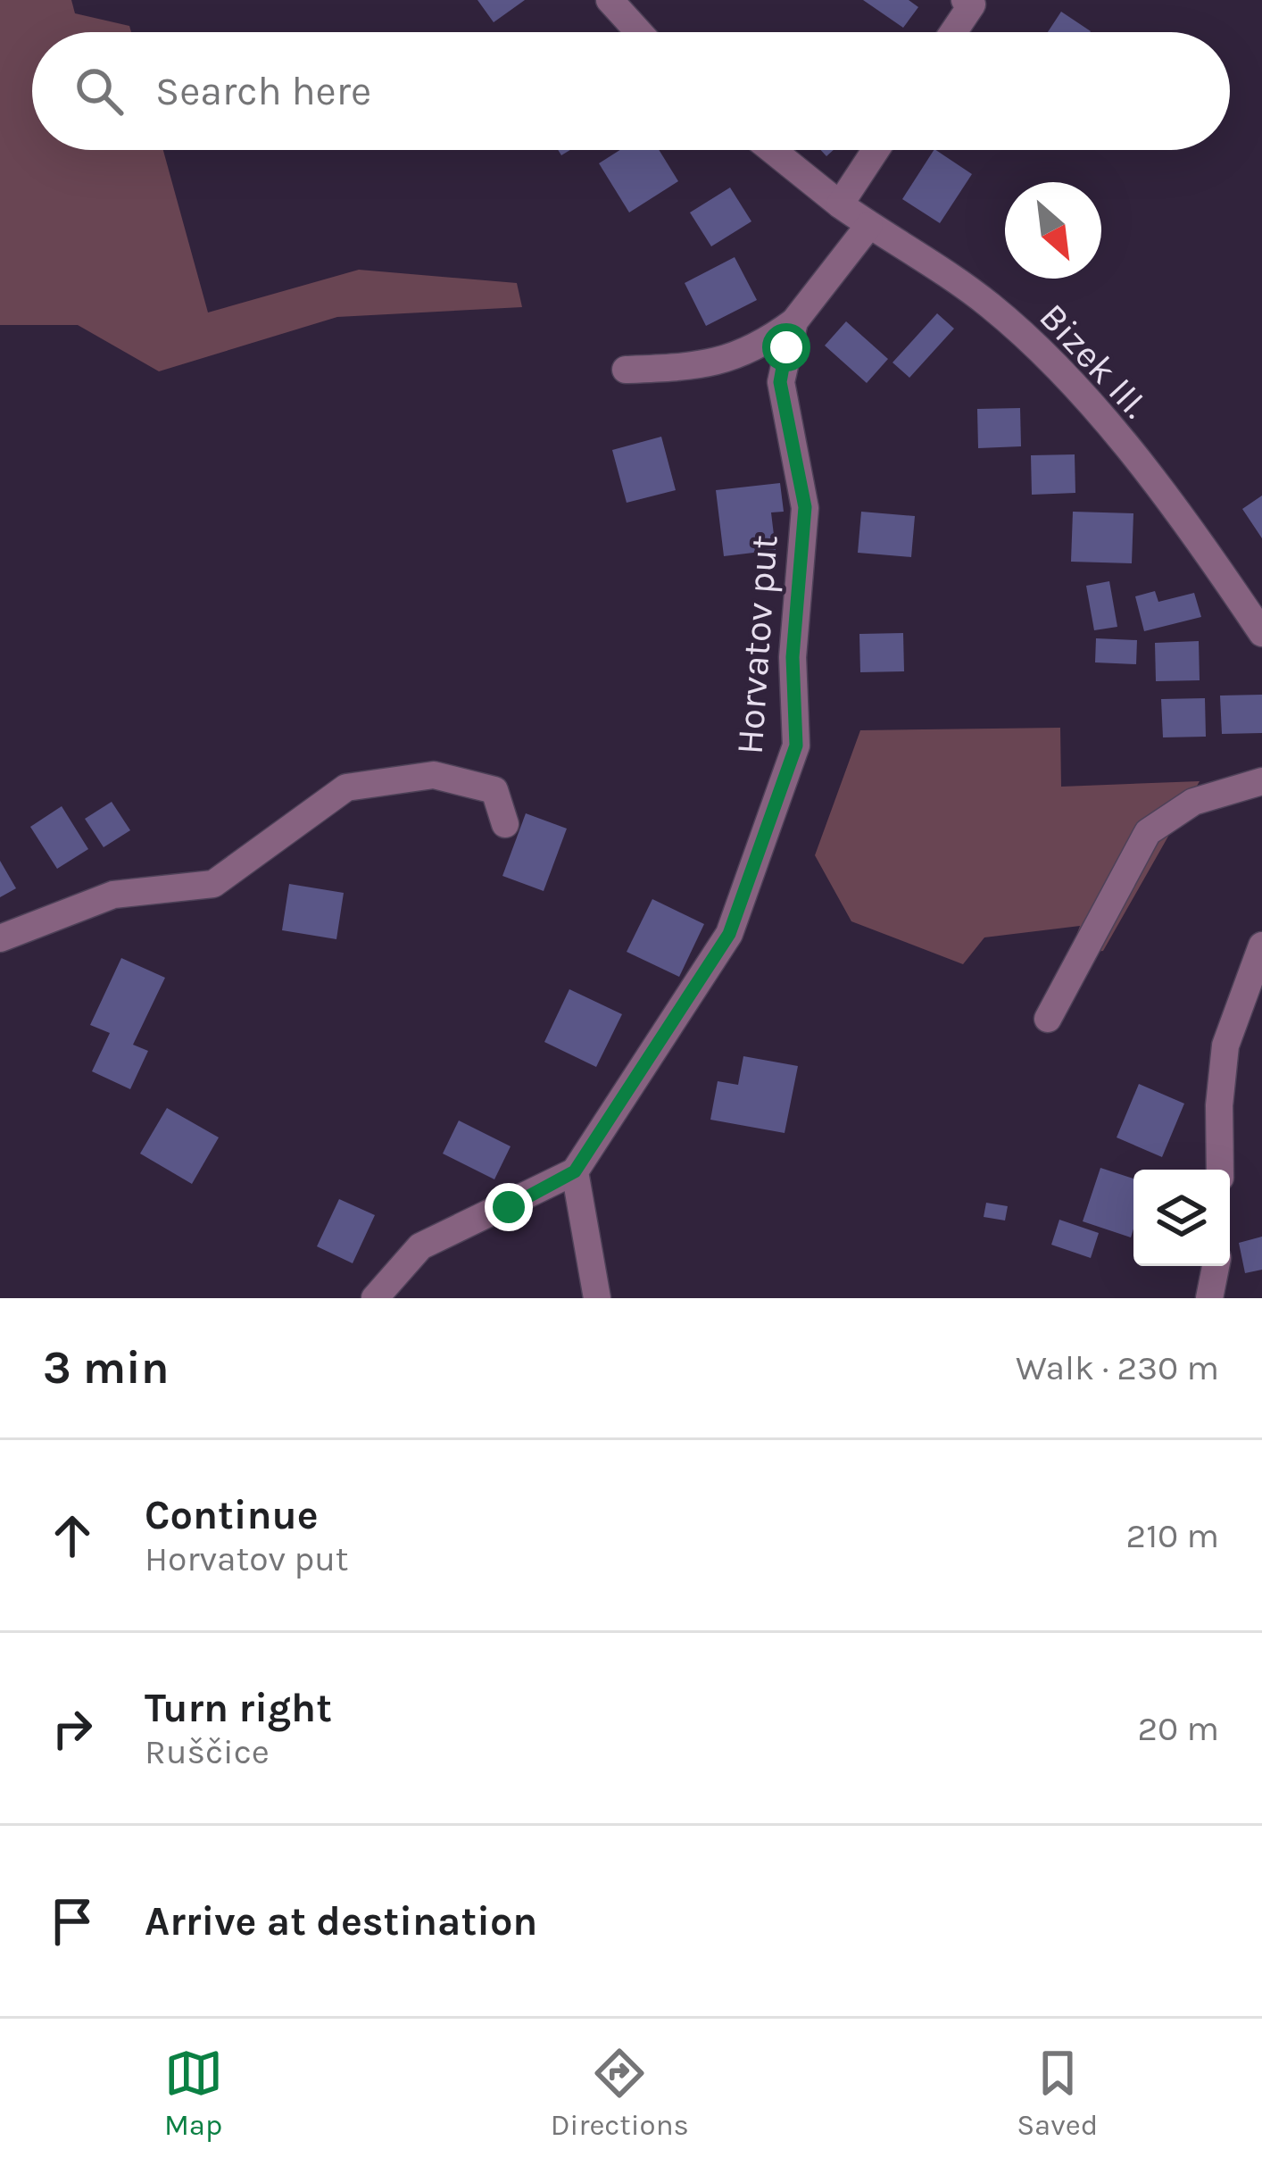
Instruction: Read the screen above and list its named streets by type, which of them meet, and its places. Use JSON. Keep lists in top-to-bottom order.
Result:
{
  "streets": {
    "street": ["Bizek III.", "Horvatov put"]
  },
  "crossings": [
    ["Bizek III.", "Horvatov put"]
  ],
  "north": "bottom right",
  "page": {
    "search": "Search here",
    "heading": ["3 min", "Walk · 230 m"],
    "list": [
      ["Continue", "Horvatov put", "210 m"],
      ["Turn right", "Ruščice", "20 m"],
      "Arrive at destination"
    ],
    "nav": ["Map", "Directions", "Saved"]
  }
}
